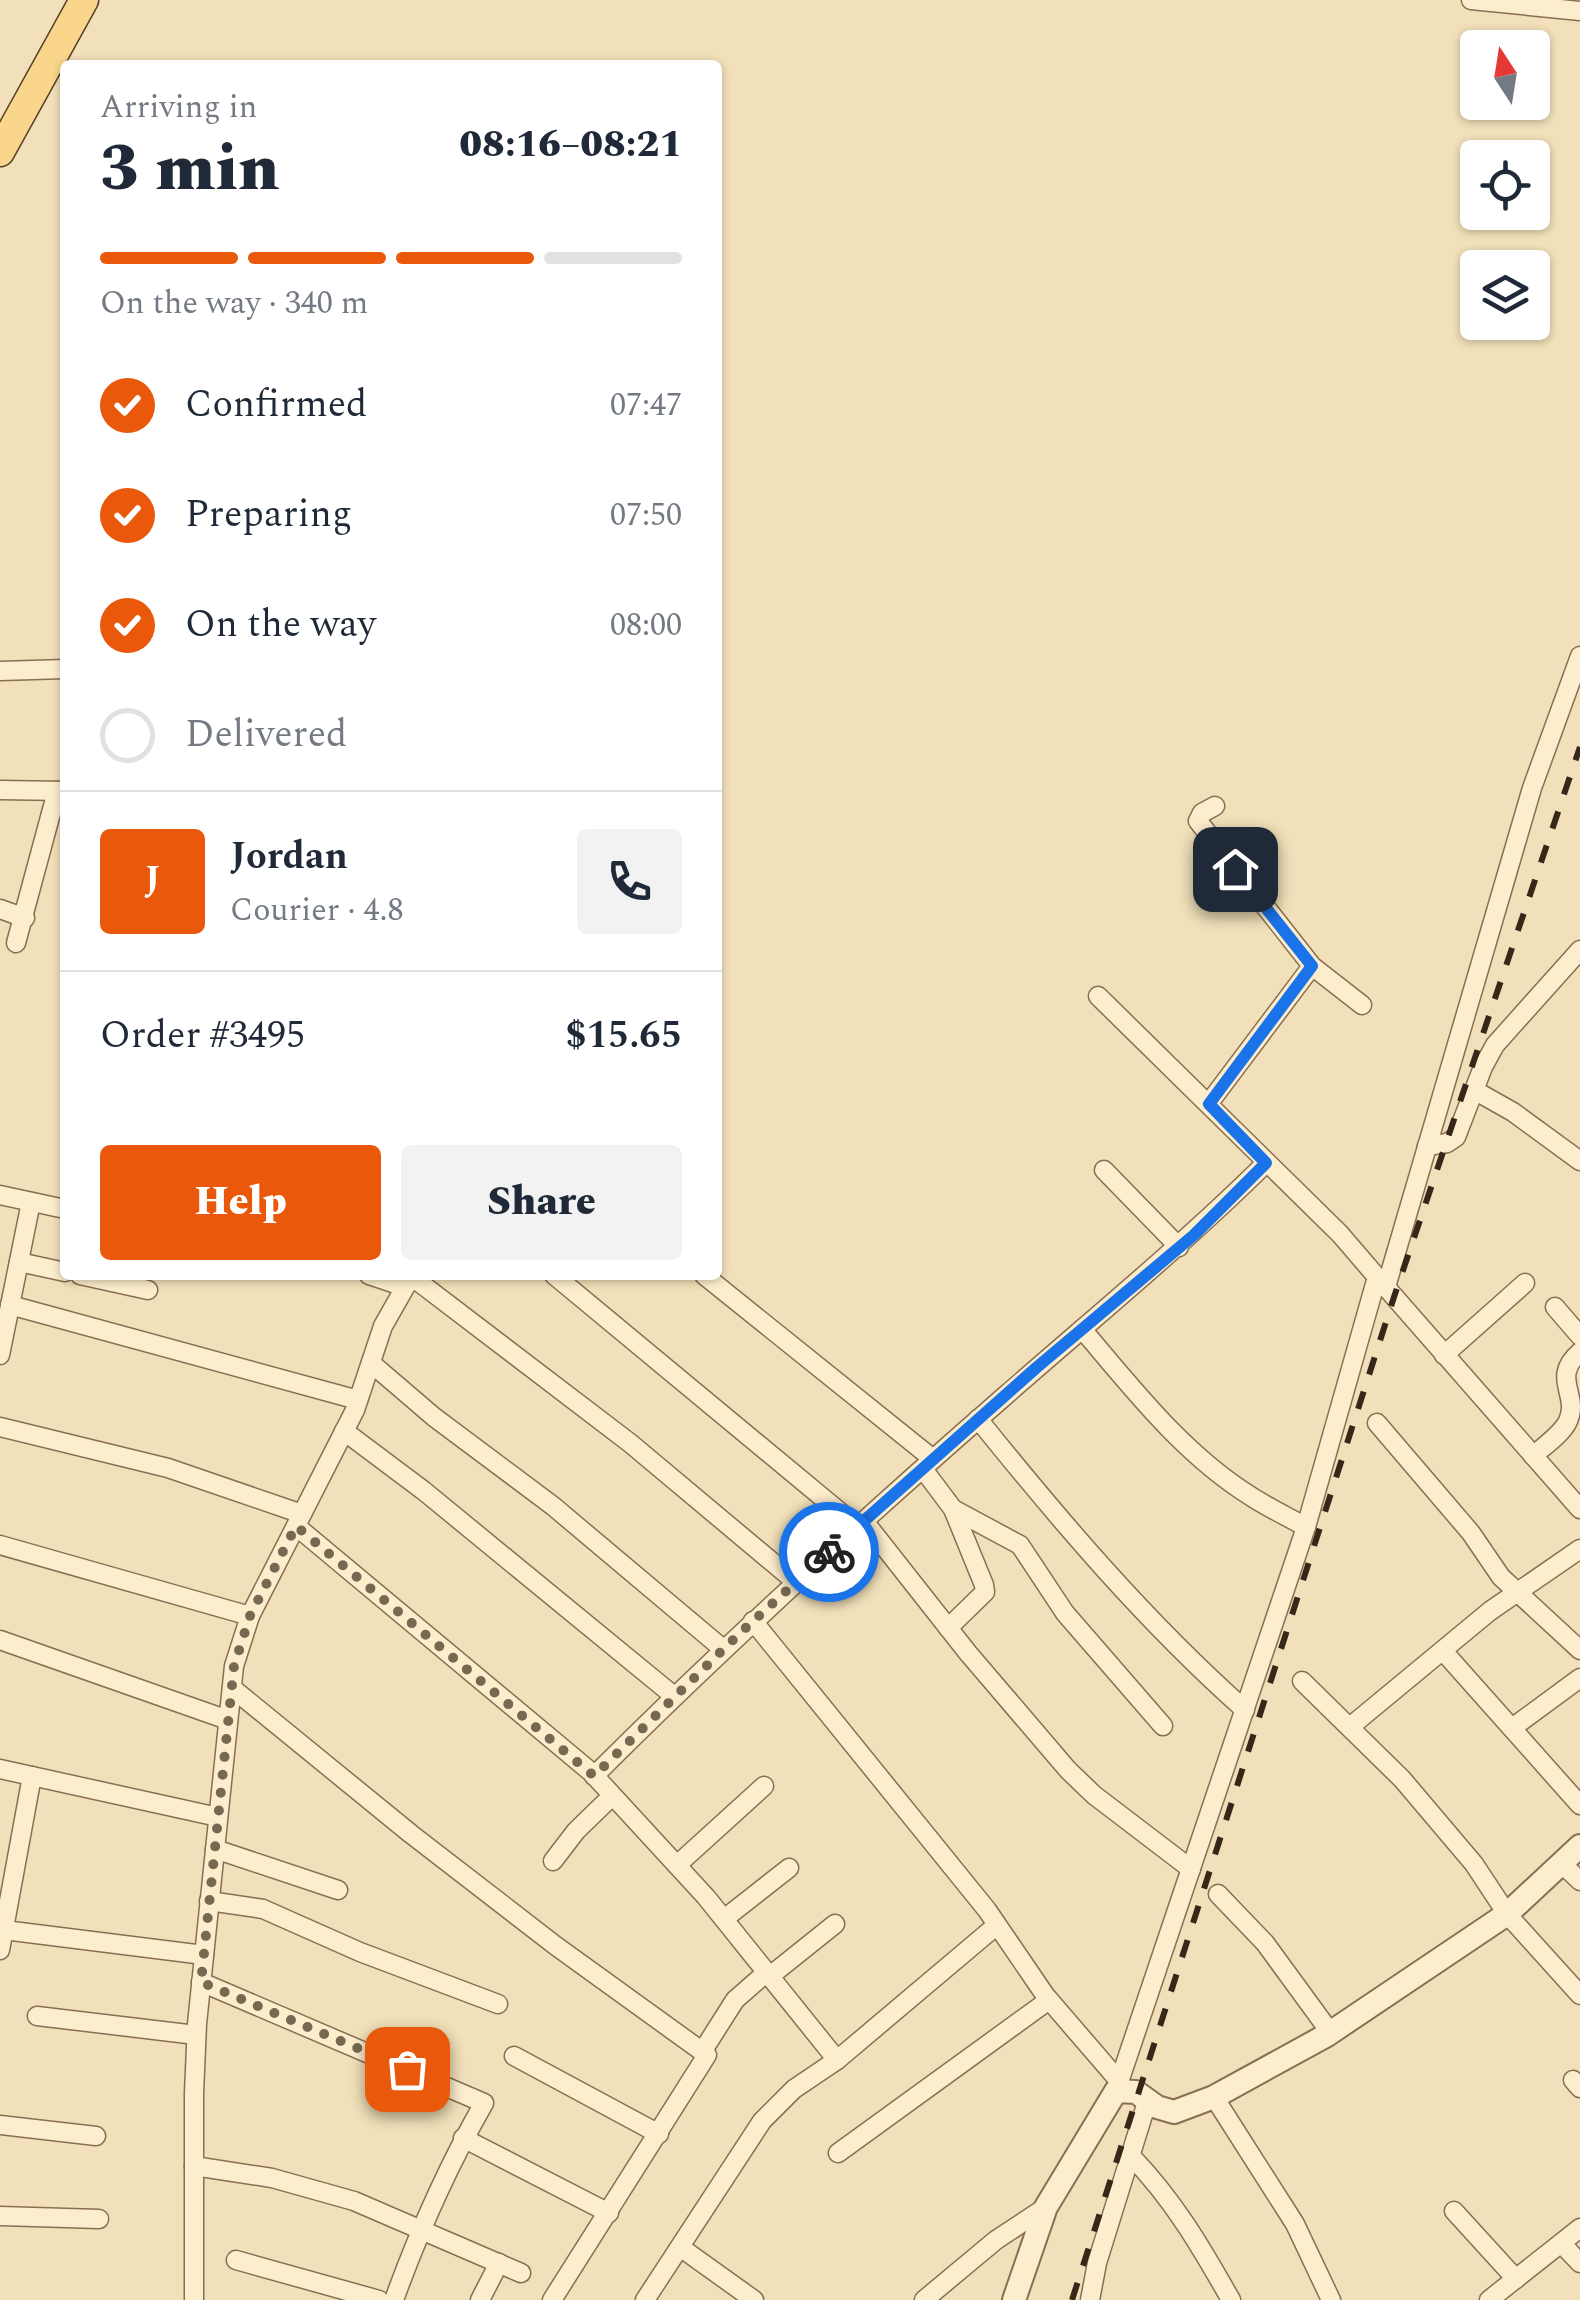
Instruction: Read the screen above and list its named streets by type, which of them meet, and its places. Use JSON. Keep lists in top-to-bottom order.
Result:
{
  "north": "top",
  "page": {
    "heading": ["3 min", "Arriving in", "08:16–08:21"],
    "panel": [
      "Jordan",
      "Courier · 4.8",
      "Order #3495",
      "$15.65"
    ],
    "bar": "On the way · 340 m",
    "list": [
      ["Confirmed", "07:47"],
      ["Preparing", "07:50"],
      ["On the way", "08:00"],
      "Delivered"
    ],
    "round": "J",
    "buttons": ["Help", "Share"]
  }
}
